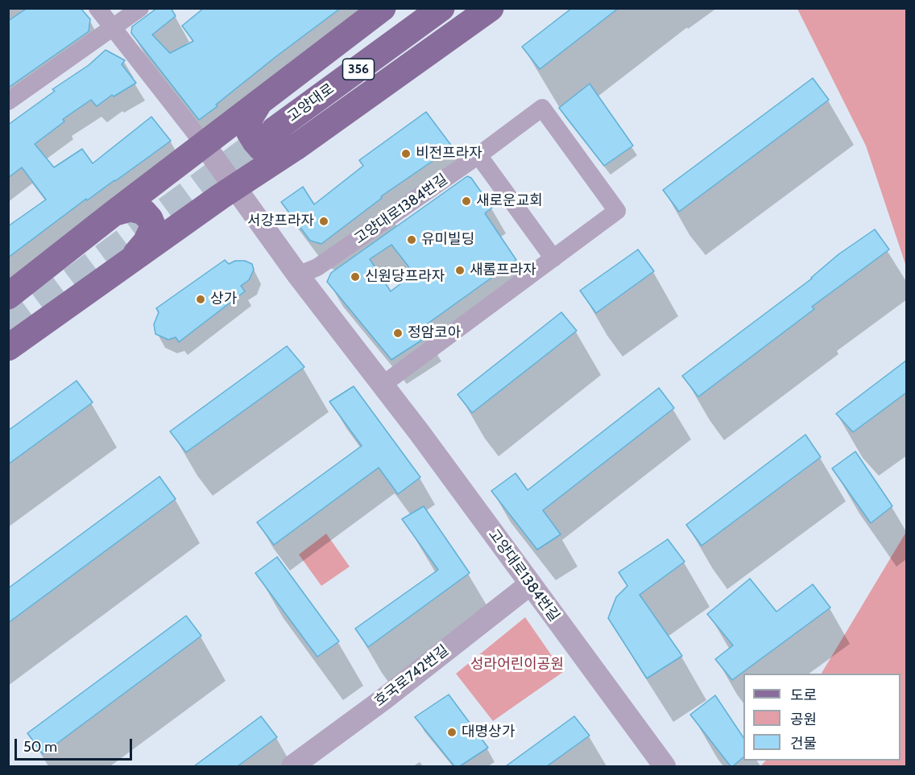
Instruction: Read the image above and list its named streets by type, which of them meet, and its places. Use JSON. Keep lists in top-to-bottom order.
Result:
{
  "streets": {
    "main road": ["356", "고양대로"],
    "street": ["고양대로1384번길", "호국로742번길"]
  },
  "crossings": [
    ["고양대로1384번길", "호국로742번길"]
  ],
  "parks": ["성라어린이공원"],
  "places": [
    "비전프라자",
    "새로운교회",
    "서강프라자",
    "유미빌딩",
    "새롬프라자",
    "신원당프라자",
    "상가",
    "정암코아",
    "대명상가"
  ],
  "legend": ["도로", "공원", "건물"],
  "scale_bar": "50 m"
}
